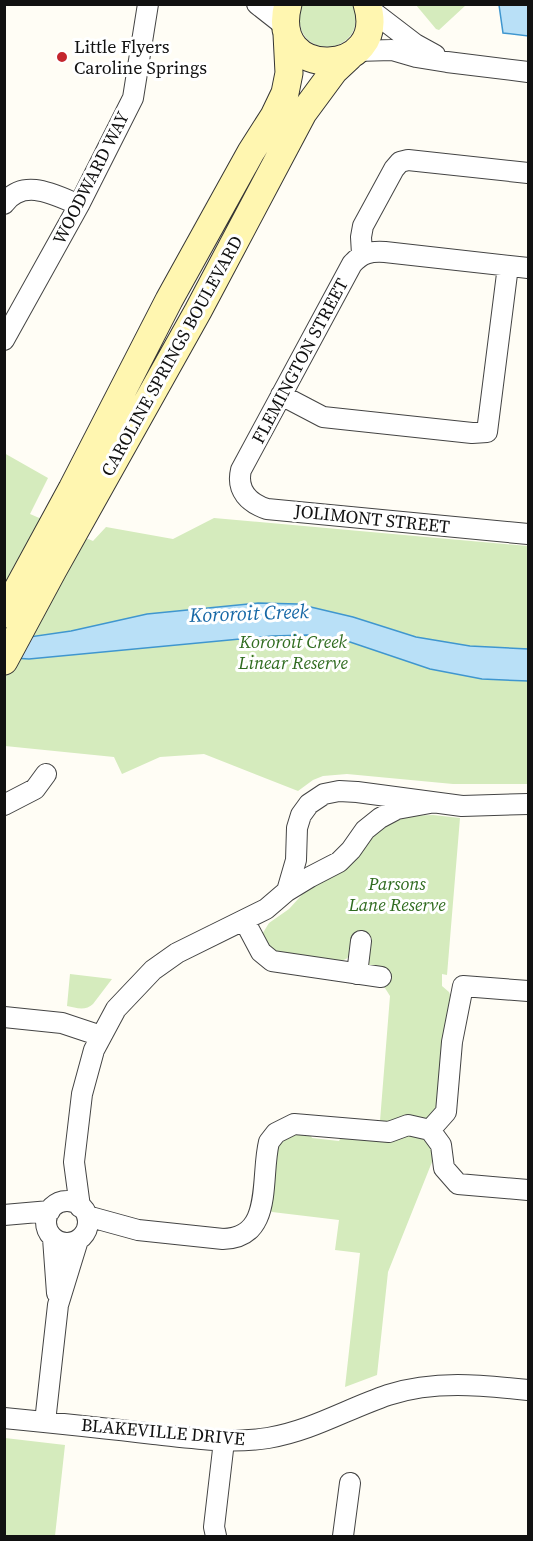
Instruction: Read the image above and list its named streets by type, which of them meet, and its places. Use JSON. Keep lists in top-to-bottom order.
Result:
{
  "streets": {
    "main road": ["CAROLINE SPRINGS BOULEVARD"],
    "street": [
      "WOODWARD WAY",
      "FLEMINGTON STREET",
      "JOLIMONT STREET",
      "BLAKEVILLE DRIVE"
    ]
  },
  "crossings": [
    ["FLEMINGTON STREET", "JOLIMONT STREET"]
  ],
  "water": ["Kororoit Creek"],
  "parks": ["Kororoit Creek Linear Reserve", "Parsons Lane Reserve"],
  "places": ["Little Flyers Caroline Springs"]
}
